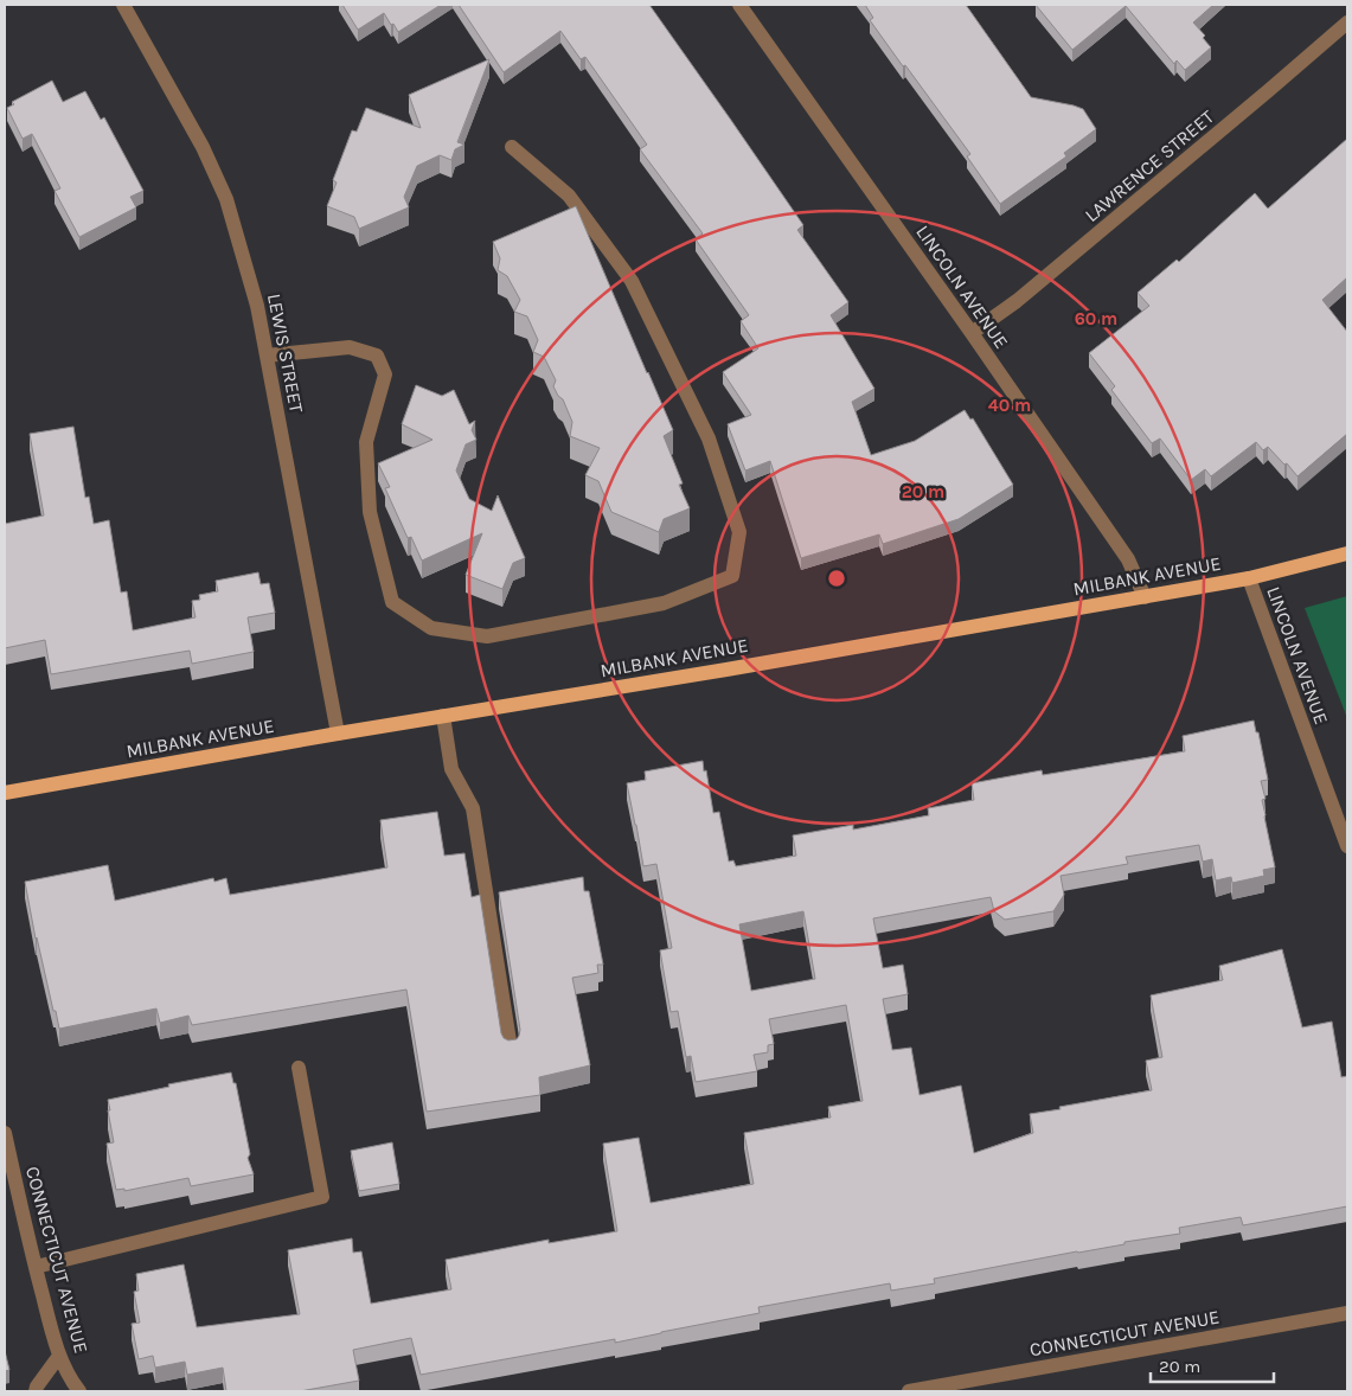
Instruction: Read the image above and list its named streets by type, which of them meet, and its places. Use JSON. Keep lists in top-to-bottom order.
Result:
{
  "streets": {
    "main road": ["MILBANK AVENUE"],
    "street": [
      "LAWRENCE STREET",
      "LINCOLN AVENUE",
      "LEWIS STREET",
      "CONNECTICUT AVENUE"
    ]
  },
  "crossings": [
    ["LAWRENCE STREET", "LINCOLN AVENUE"],
    ["LINCOLN AVENUE", "MILBANK AVENUE"],
    ["LEWIS STREET", "MILBANK AVENUE"]
  ],
  "scale_bar": "20 m",
  "rings": ["60 m", "40 m", "20 m"]
}
